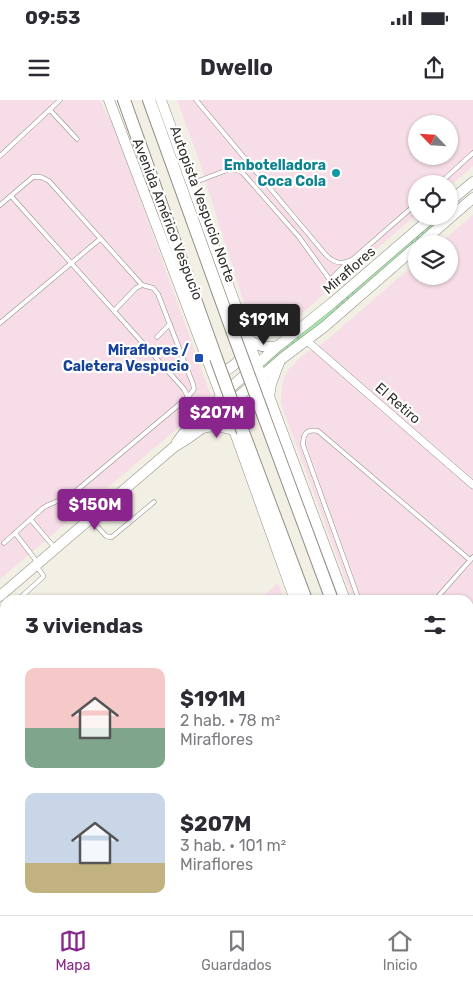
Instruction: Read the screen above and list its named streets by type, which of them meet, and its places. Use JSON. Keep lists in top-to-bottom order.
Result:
{
  "streets": {
    "highway": ["Autopista Vespucio Norte"],
    "main road": ["Avenida Américo Vespucio", "Miraflores"],
    "street": ["El Retiro"]
  },
  "crossings": [
    ["Avenida Américo Vespucio", "Miraflores"],
    ["Miraflores", "El Retiro"]
  ],
  "places": {
    "other": ["Embotelladora Coca Cola"],
    "transit": ["Miraflores / Caletera Vespucio"]
  },
  "north": "top left",
  "page": {
    "status": "09:53",
    "header": "Dwello",
    "price": ["$191M", "$207M", "$150M"],
    "heading": "3 viviendas",
    "list": [
      {
        "name": "$191M",
        "note": "2 hab. · 78 m² · Miraflores"
      },
      {
        "name": "$207M",
        "note": "3 hab. · 101 m² · Miraflores"
      }
    ],
    "tabs": ["Mapa", "Guardados", "Inicio"]
  }
}
